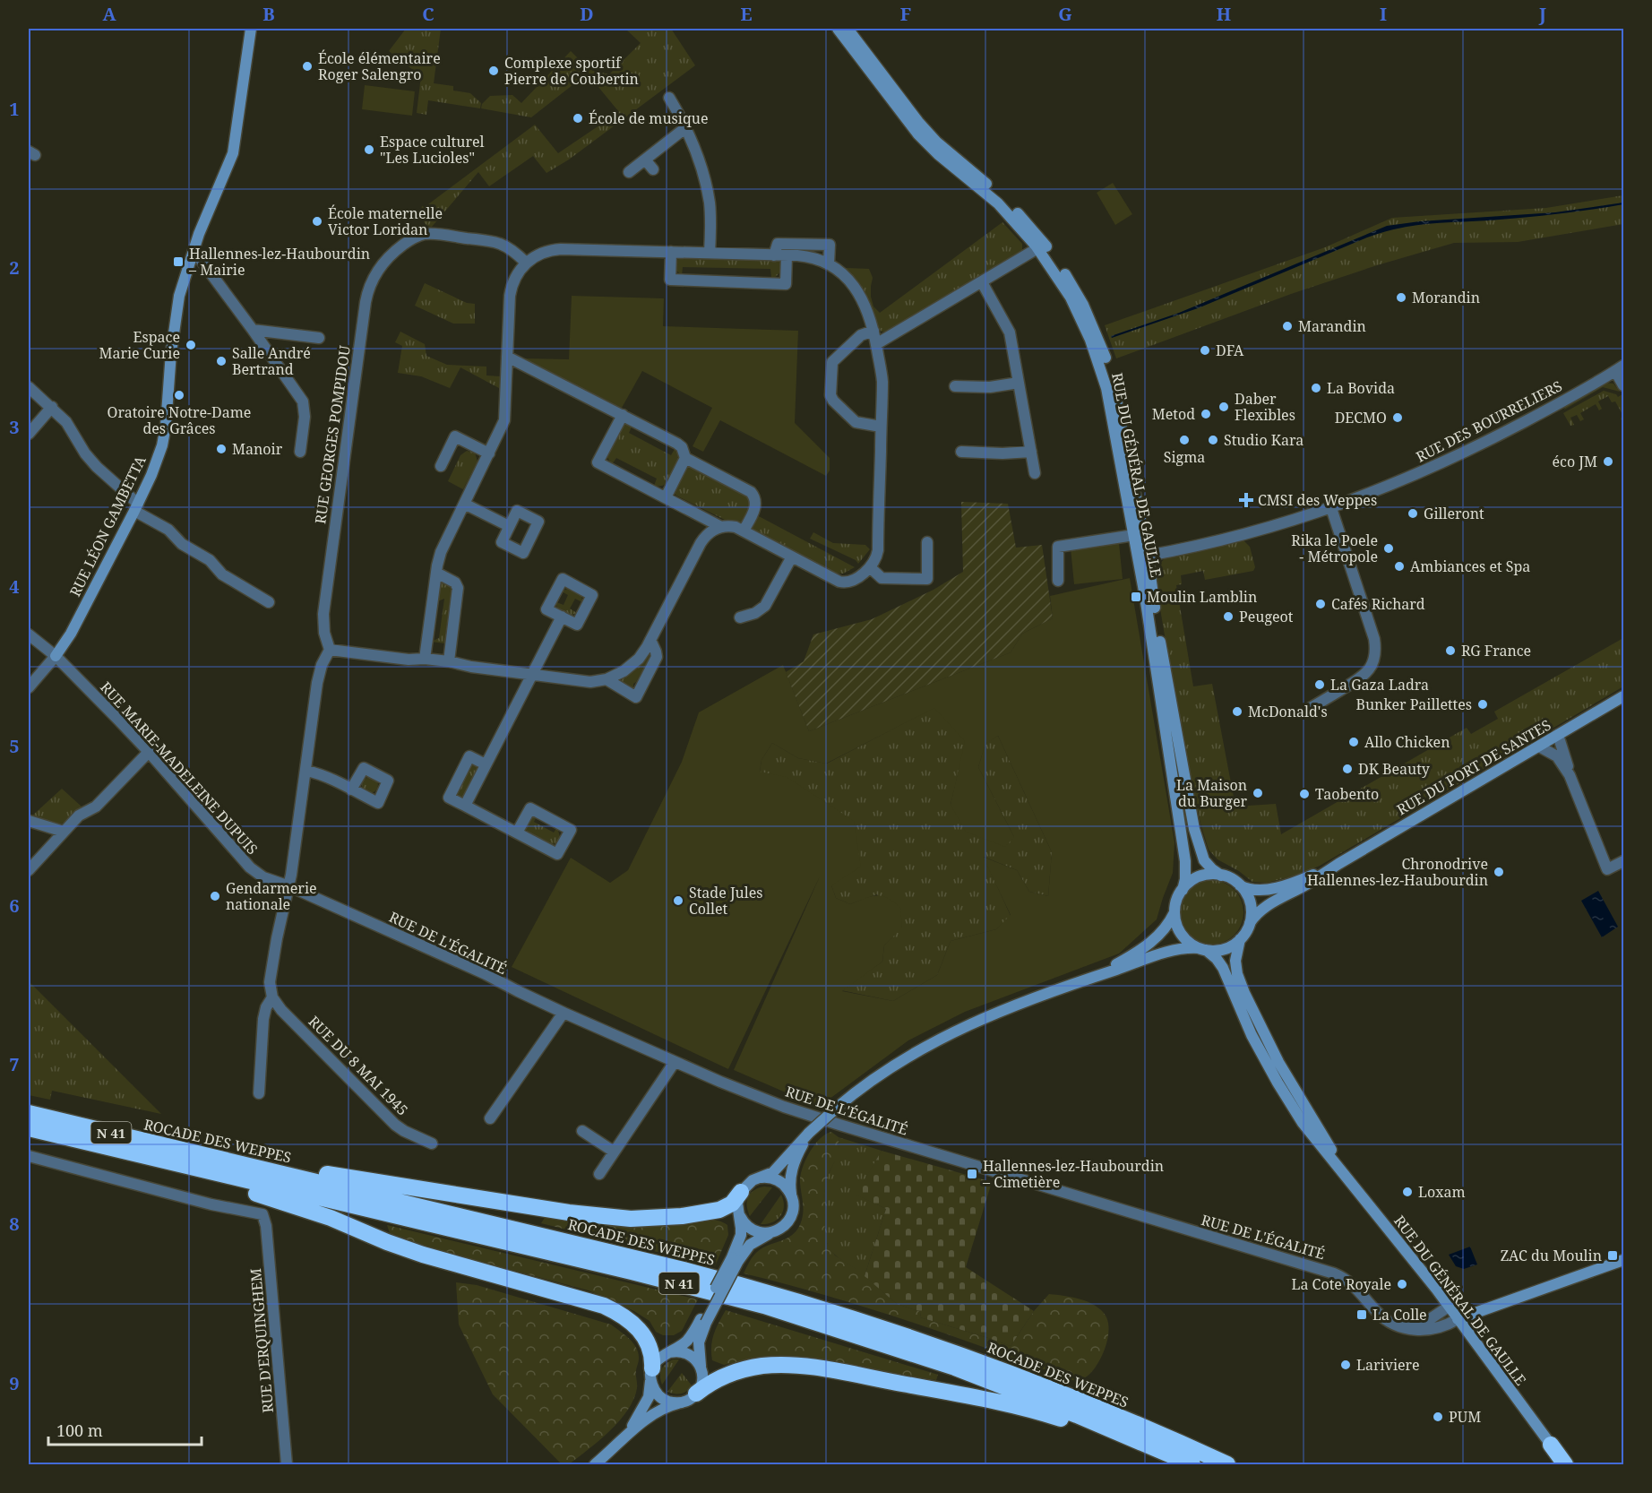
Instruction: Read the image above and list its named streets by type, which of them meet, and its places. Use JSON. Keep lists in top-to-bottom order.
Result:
{
  "streets": {
    "highway": ["N 41", "ROCADE DES WEPPES"],
    "main road": ["RUE DU GÉNÉRAL DE GAULLE", "RUE LÉON GAMBETTA", "RUE DU PORT DE SANTES"],
    "street": [
      "RUE DES BOURRELIERS",
      "RUE GEORGES POMPIDOU",
      "RUE MARIE-MADELEINE DUPUIS",
      "RUE DE L'ÉGALITÉ",
      "RUE DU 8 MAI 1945",
      "RUE D'ERQUINGHEM"
    ]
  },
  "crossings": [
    ["RUE DES BOURRELIERS", "RUE DU GÉNÉRAL DE GAULLE"],
    ["RUE DU GÉNÉRAL DE GAULLE", "RUE DU PORT DE SANTES"],
    ["RUE DU GÉNÉRAL DE GAULLE", "RUE DE L'ÉGALITÉ"],
    ["RUE LÉON GAMBETTA", "RUE MARIE-MADELEINE DUPUIS"],
    ["RUE MARIE-MADELEINE DUPUIS", "RUE DE L'ÉGALITÉ"]
  ],
  "places": {
    "other": [
      "École élémentaire Roger Salengro",
      "Complexe sportif Pierre de Coubertin",
      "École de musique",
      "Espace culturel \"Les Lucioles\"",
      "École maternelle Victor Loridan",
      "Morandin",
      "Marandin",
      "Espace Marie Curie",
      "DFA",
      "Salle André Bertrand",
      "La Bovida",
      "Oratoire Notre-Dame des Grâces",
      "Daber Flexibles",
      "Metod",
      "DECMO",
      "Sigma",
      "Studio Kara",
      "Manoir",
      "éco JM",
      "Gilleront",
      "Rika le Poele - Métropole",
      "Ambiances et Spa",
      "Cafés Richard",
      "Peugeot",
      "RG France",
      "La Gaza Ladra",
      "Bunker Paillettes",
      "McDonald's",
      "Allo Chicken",
      "DK Beauty",
      "La Maison du Burger",
      "Taobento",
      "Chronodrive Hallennes-lez-Haubourdin",
      "Gendarmerie nationale",
      "Stade Jules Collet",
      "Loxam",
      "La Cote Royale",
      "Lariviere",
      "PUM"
    ],
    "transit": [
      "Hallennes-lez-Haubourdin – Mairie",
      "Moulin Lamblin",
      "Hallennes-lez-Haubourdin – Cimetière",
      "ZAC du Moulin",
      "La Colle"
    ],
    "health": ["CMSI des Weppes"]
  },
  "scale_bar": "100 m",
  "grid": {
    "columns": [
      "A",
      "B",
      "C",
      "D",
      "E",
      "F",
      "G",
      "H",
      "I",
      "J"
    ],
    "rows": [
      "1",
      "2",
      "3",
      "4",
      "5",
      "6",
      "7",
      "8",
      "9"
    ]
  }
}
